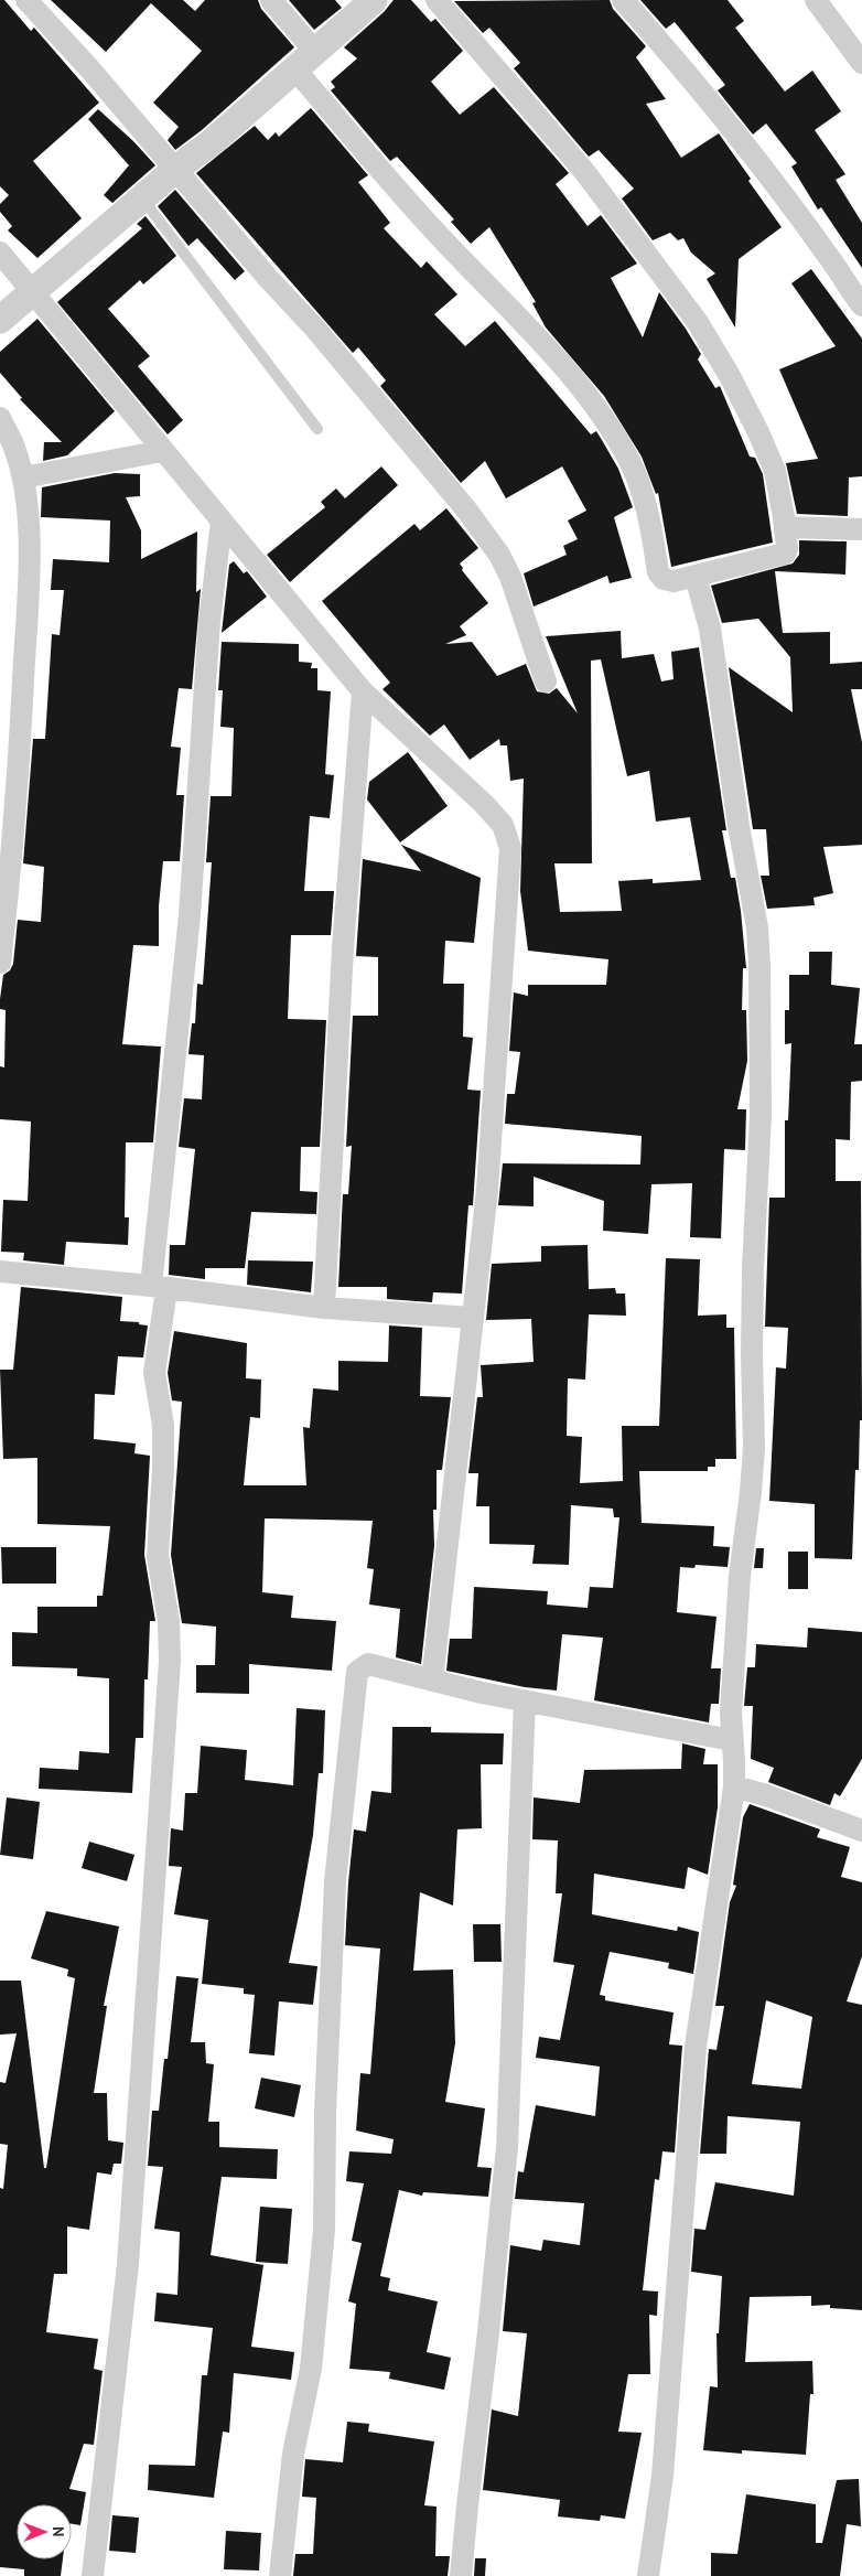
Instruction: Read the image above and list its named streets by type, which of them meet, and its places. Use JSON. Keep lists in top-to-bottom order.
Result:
{
  "north": "right"
}
